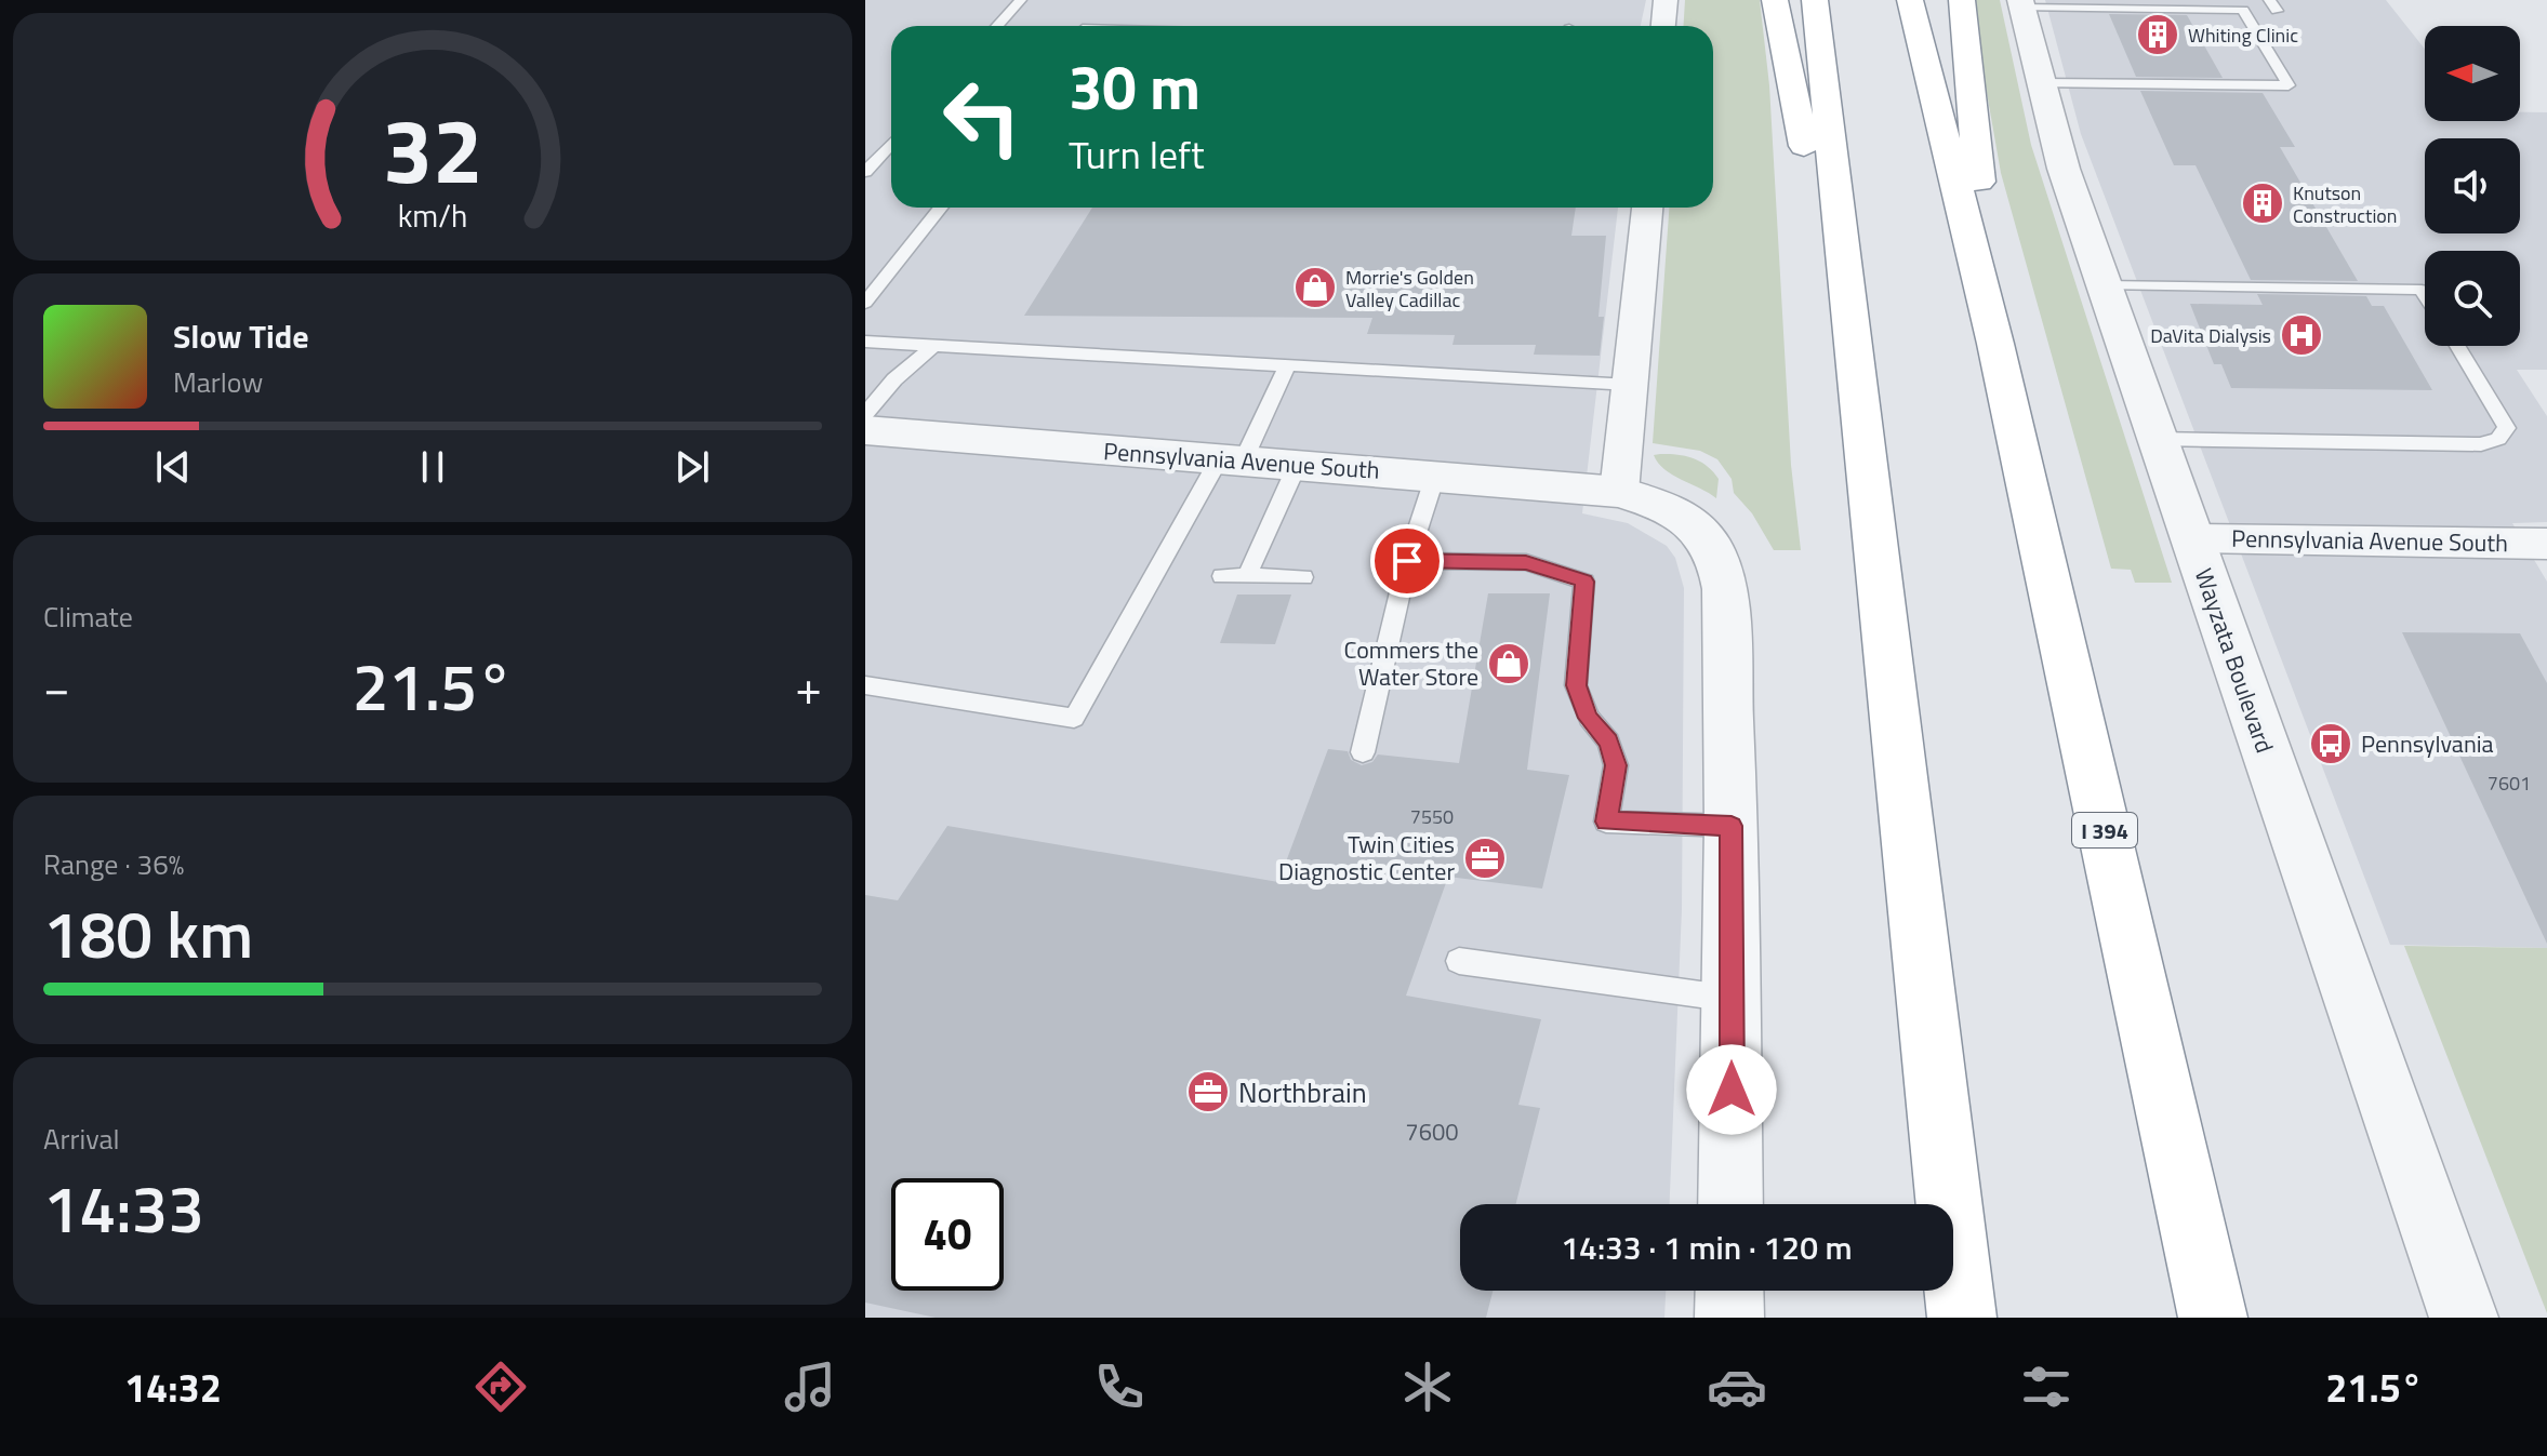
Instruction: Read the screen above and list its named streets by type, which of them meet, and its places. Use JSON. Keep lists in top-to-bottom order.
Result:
{
  "streets": {
    "highway": ["I 394"],
    "street": ["Pennsylvania Avenue South", "Wayzata Boulevard"]
  },
  "crossings": [
    ["Pennsylvania Avenue South", "Wayzata Boulevard"]
  ],
  "places": {
    "building": ["Whiting Clinic", "Knutson Construction"],
    "shop": ["Morrie's Golden Valley Cadillac", "Commers the Water Store"],
    "hospital": ["DaVita Dialysis"],
    "bus stop": ["Pennsylvania"],
    "office": ["Twin Cities Diagnostic Center", "Northbrain"]
  },
  "house_numbers": ["7601", "7550", "7600"],
  "north": "left",
  "page": {
    "turn": ["30 m", "Turn left"],
    "song": ["Slow Tide", "Marlow"],
    "tile": [
      "Climate",
      ["Range · 36%", "180 km"],
      ["Arrival", "14:33"]
    ],
    "heat": ["−", "21.5°", "+"],
    "limit": "40",
    "trip": "14:33 · 1 min · 120 m",
    "tabs": ["14:32", "21.5°"],
    "gauge": ["32", "km/h"]
  }
}
